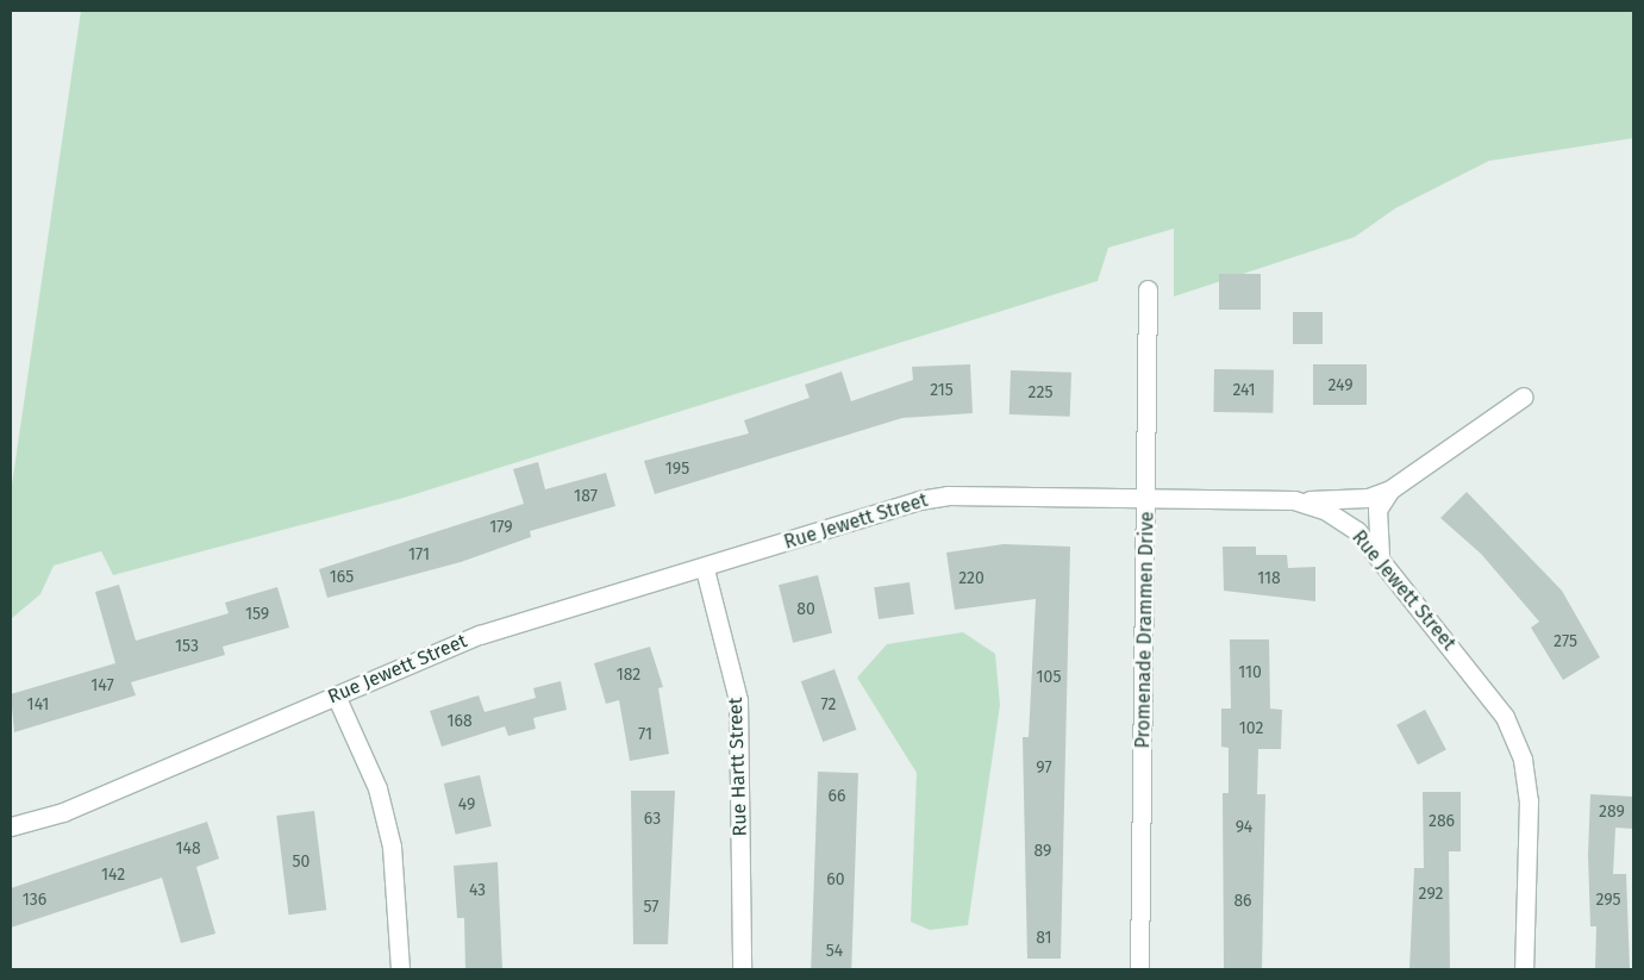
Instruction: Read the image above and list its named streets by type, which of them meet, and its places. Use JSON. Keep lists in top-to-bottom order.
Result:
{
  "streets": {
    "street": ["Rue Jewett Street", "Promenade Drammen Drive", "Rue Hartt Street"]
  },
  "crossings": [
    ["Rue Jewett Street", "Promenade Drammen Drive"],
    ["Rue Jewett Street", "Rue Hartt Street"]
  ],
  "house_numbers": [
    "249",
    "215",
    "241",
    "225",
    "195",
    "187",
    "179",
    "171",
    "165",
    "220",
    "118",
    "80",
    "159",
    "275",
    "153",
    "110",
    "182",
    "105",
    "147",
    "141",
    "72",
    "168",
    "102",
    "71",
    "97",
    "66",
    "49",
    "289",
    "63",
    "286",
    "94",
    "148",
    "89",
    "50",
    "142",
    "60",
    "43",
    "292",
    "136",
    "295",
    "86",
    "57",
    "81",
    "54"
  ]
}
